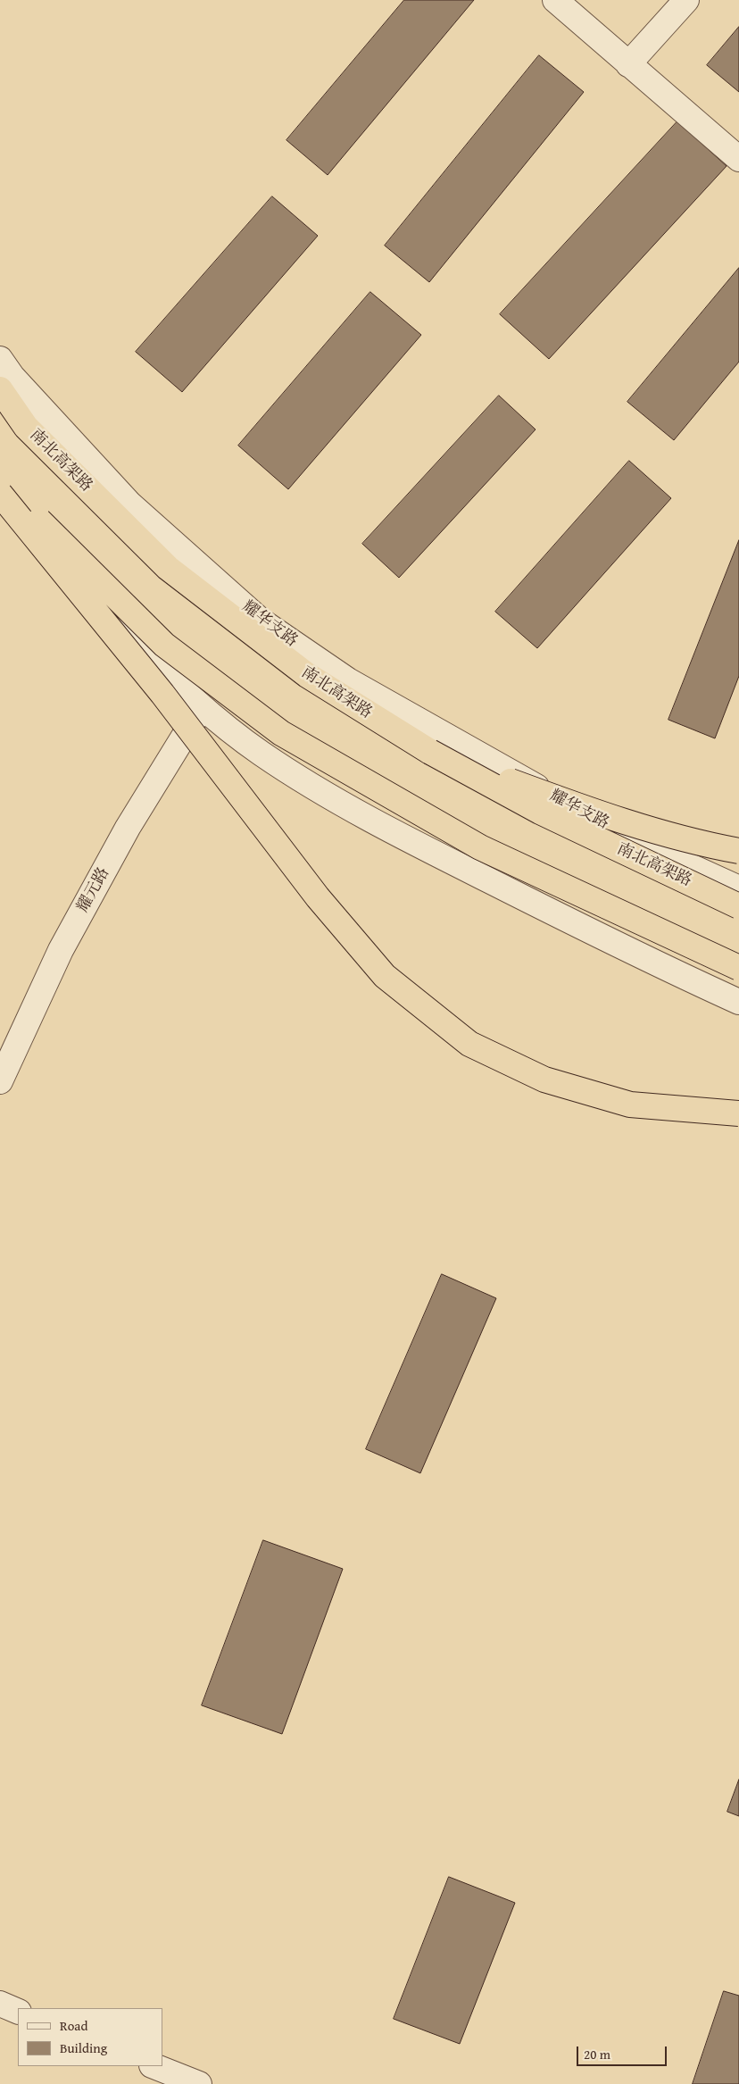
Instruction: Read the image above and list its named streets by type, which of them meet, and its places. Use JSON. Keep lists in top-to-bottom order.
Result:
{
  "streets": {
    "highway": ["南北高架路"],
    "street": ["耀华支路", "耀元路"]
  },
  "legend": ["Road", "Building"],
  "scale_bar": "20 m"
}
